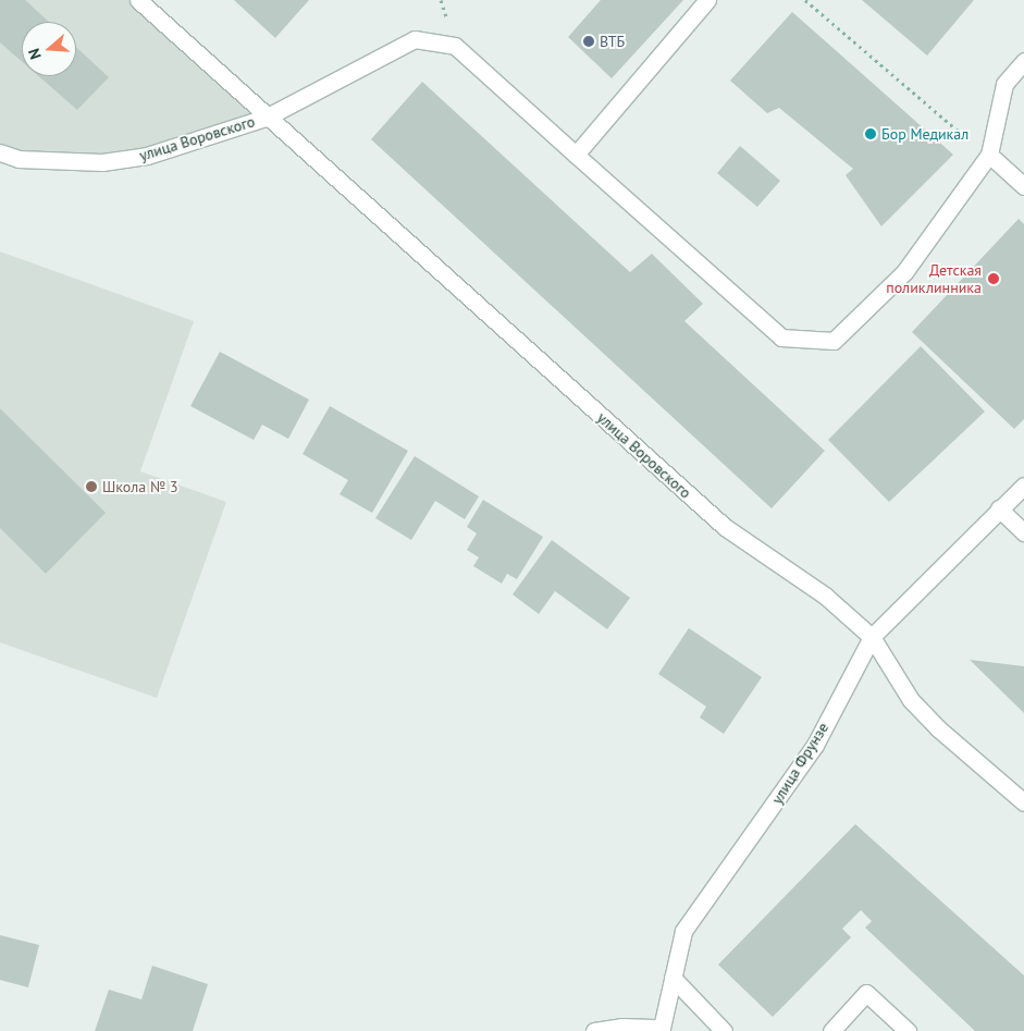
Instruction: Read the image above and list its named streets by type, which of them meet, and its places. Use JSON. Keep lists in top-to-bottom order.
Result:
{
  "streets": {
    "street": ["улица Воровского", "улица Фрунзе"]
  },
  "crossings": [
    ["улица Воровского", "улица Фрунзе"]
  ],
  "places": [
    "ВТБ",
    "Бор Медикал",
    "Детская поликлинника",
    "Школа № 3"
  ],
  "north": "left"
}
